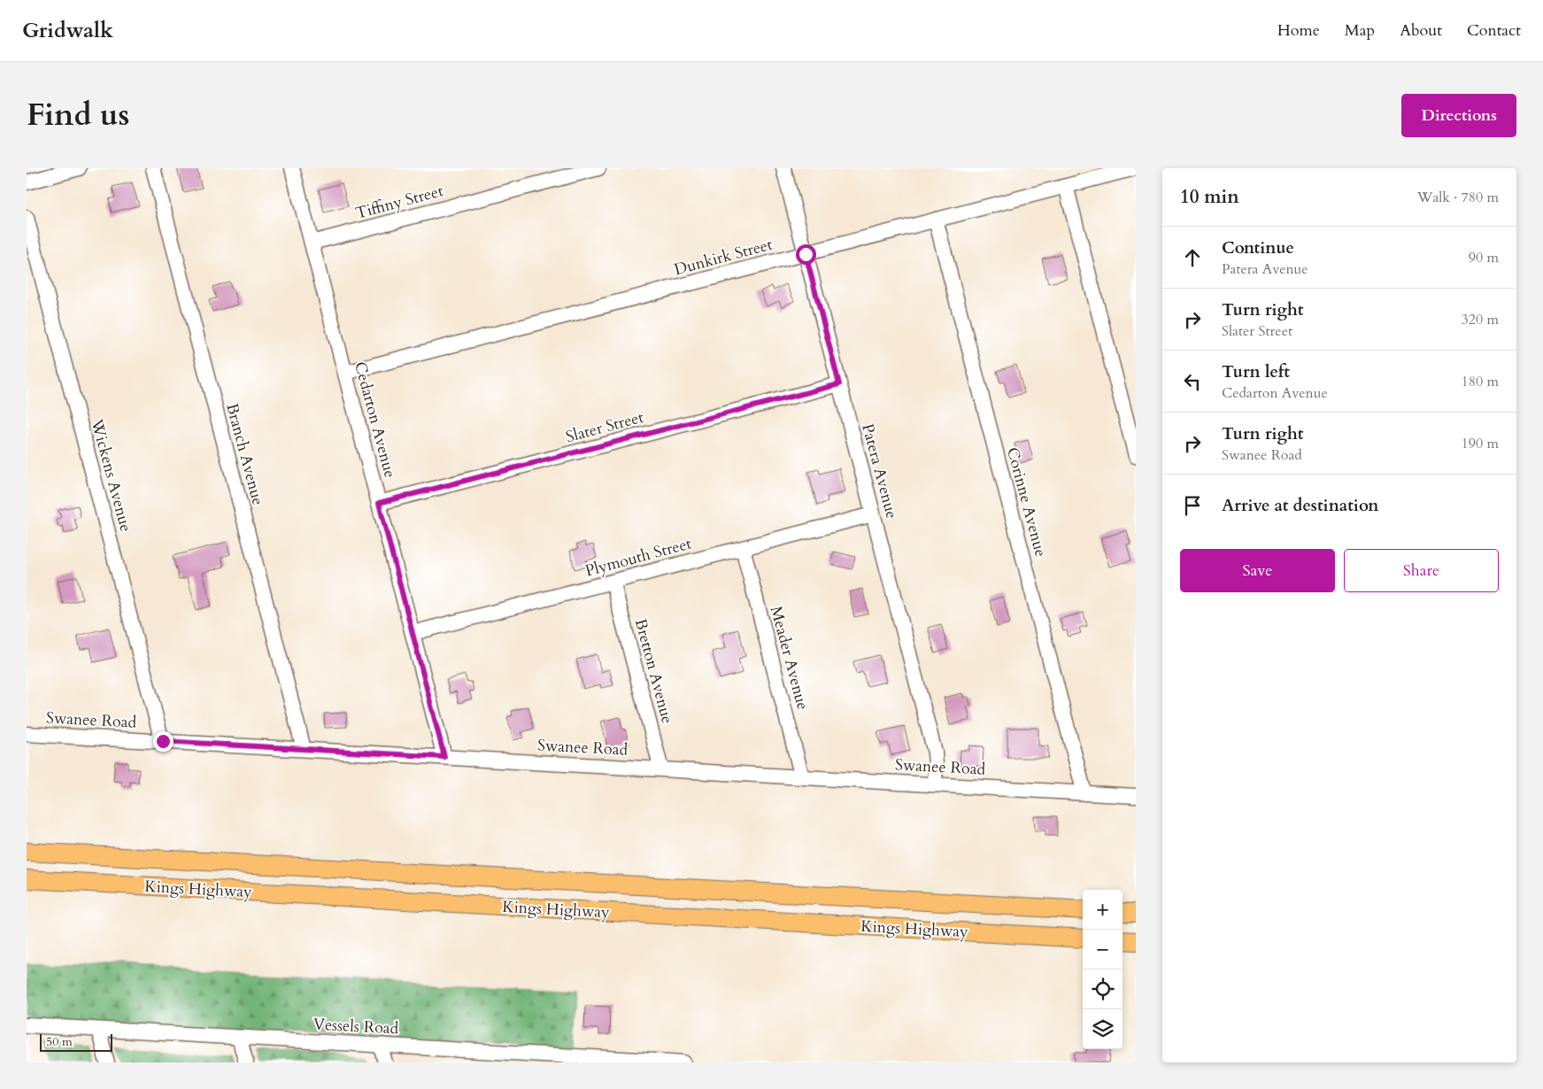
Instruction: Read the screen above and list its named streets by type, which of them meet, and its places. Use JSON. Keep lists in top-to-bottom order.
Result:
{
  "streets": {
    "main road": ["Kings Highway"],
    "street": [
      "Tiffiny Street",
      "Dunkirk Street",
      "Cedarton Avenue",
      "Slater Street",
      "Branch Avenue",
      "Patera Avenue",
      "Wickens Avenue",
      "Corinne Avenue",
      "Plymouth Street",
      "Meader Avenue",
      "Bretton Avenue",
      "Swanee Road",
      "Vessels Road"
    ]
  },
  "crossings": [
    ["Tiffiny Street", "Cedarton Avenue"],
    ["Dunkirk Street", "Cedarton Avenue"],
    ["Dunkirk Street", "Patera Avenue"],
    ["Dunkirk Street", "Corinne Avenue"],
    ["Cedarton Avenue", "Slater Street"],
    ["Cedarton Avenue", "Plymouth Street"],
    ["Cedarton Avenue", "Swanee Road"],
    ["Slater Street", "Patera Avenue"],
    ["Branch Avenue", "Swanee Road"],
    ["Patera Avenue", "Plymouth Street"],
    ["Patera Avenue", "Swanee Road"],
    ["Wickens Avenue", "Swanee Road"],
    ["Corinne Avenue", "Swanee Road"],
    ["Plymouth Street", "Meader Avenue"],
    ["Plymouth Street", "Bretton Avenue"],
    ["Meader Avenue", "Swanee Road"],
    ["Bretton Avenue", "Swanee Road"]
  ],
  "scale_bar": "50 m",
  "page": {
    "header": "Gridwalk",
    "nav": [
      "Home",
      "Map",
      "About",
      "Contact"
    ],
    "title": "Find us",
    "buttons": [
      "Directions",
      ["Save", "Share"]
    ],
    "heading": ["10 min", "Walk · 780 m"],
    "list": [
      ["Continue", "Patera Avenue", "90 m"],
      ["Turn right", "Slater Street", "320 m"],
      ["Turn left", "Cedarton Avenue", "180 m"],
      ["Turn right", "Swanee Road", "190 m"],
      "Arrive at destination"
    ],
    "map_buttons": ["+", "−"],
    "scale": "50 m"
  }
}
